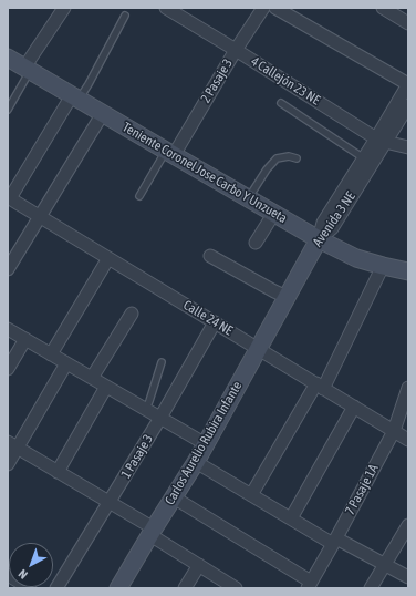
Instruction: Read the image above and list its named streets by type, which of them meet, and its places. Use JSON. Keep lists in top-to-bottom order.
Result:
{
  "streets": {
    "street": [
      "2 Pasaje 3",
      "4 Callejón 23 NE",
      "Teniente Coronel Jose Carbo Y Unzueta",
      "Avenida 3 NE",
      "Calle 24 NE",
      "Carlos Aurelio Rubira Infante",
      "1 Pasaje 3",
      "7 Pasaje 1A"
    ]
  },
  "crossings": [
    ["2 Pasaje 3", "4 Callejón 23 NE"],
    ["2 Pasaje 3", "Teniente Coronel Jose Carbo Y Unzueta"],
    ["4 Callejón 23 NE", "Avenida 3 NE"],
    ["Teniente Coronel Jose Carbo Y Unzueta", "Avenida 3 NE"],
    ["Avenida 3 NE", "Carlos Aurelio Rubira Infante"],
    ["Calle 24 NE", "Carlos Aurelio Rubira Infante"],
    ["Calle 24 NE", "1 Pasaje 3"],
    ["Calle 24 NE", "7 Pasaje 1A"]
  ],
  "north": "bottom left"
}
